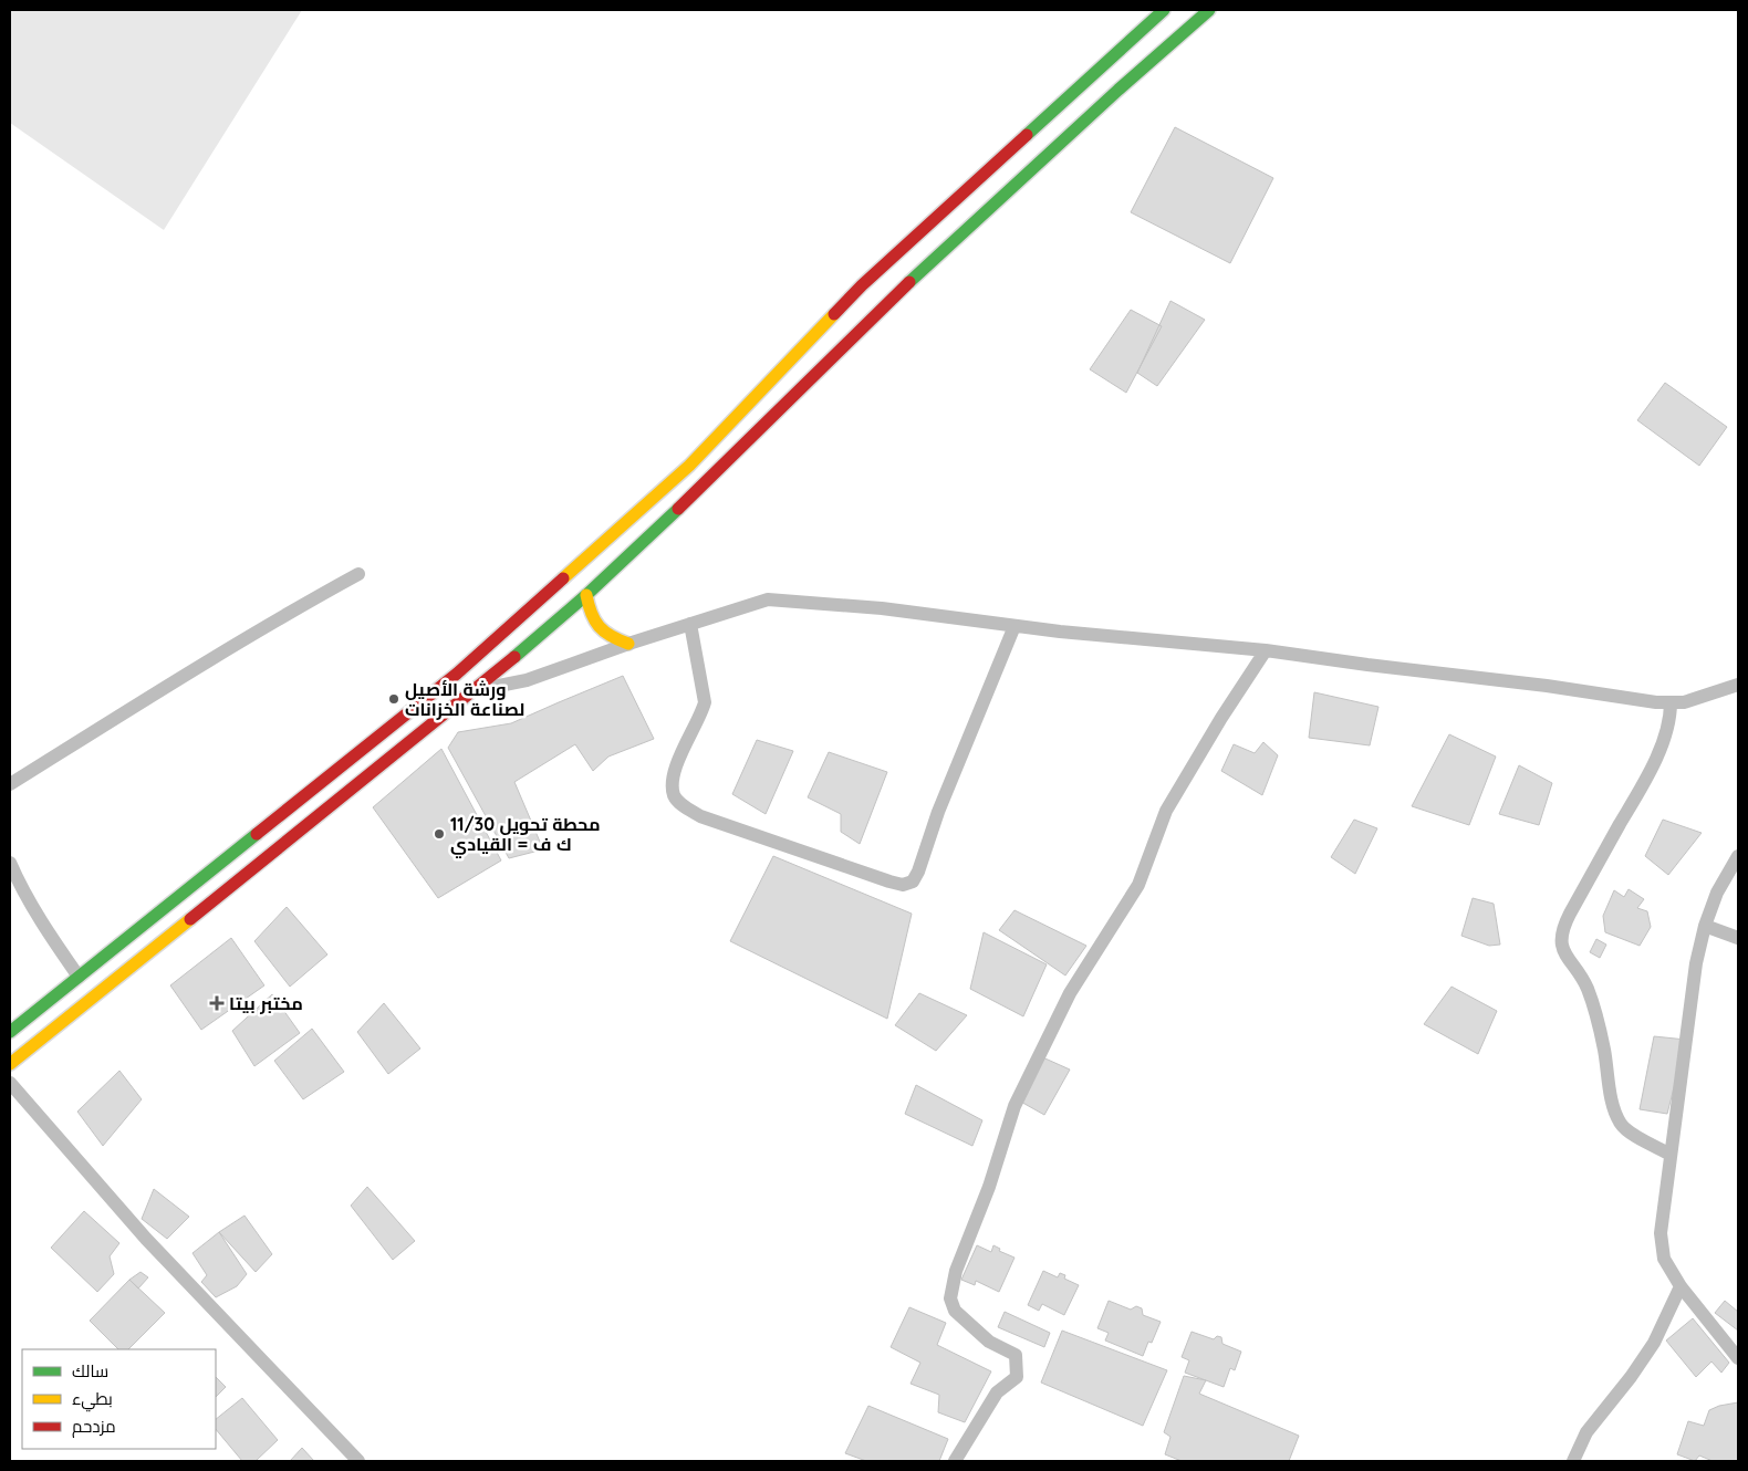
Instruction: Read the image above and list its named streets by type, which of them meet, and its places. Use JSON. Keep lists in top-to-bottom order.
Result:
{
  "places": {
    "other": ["ورشة الأصيل لصناعة الخزانات", "محطة تحويل 11/30 ك ف = القيادي"],
    "health": ["مختبر بيتا"]
  },
  "legend": ["سالك", "بطيء", "مزدحم"]
}
